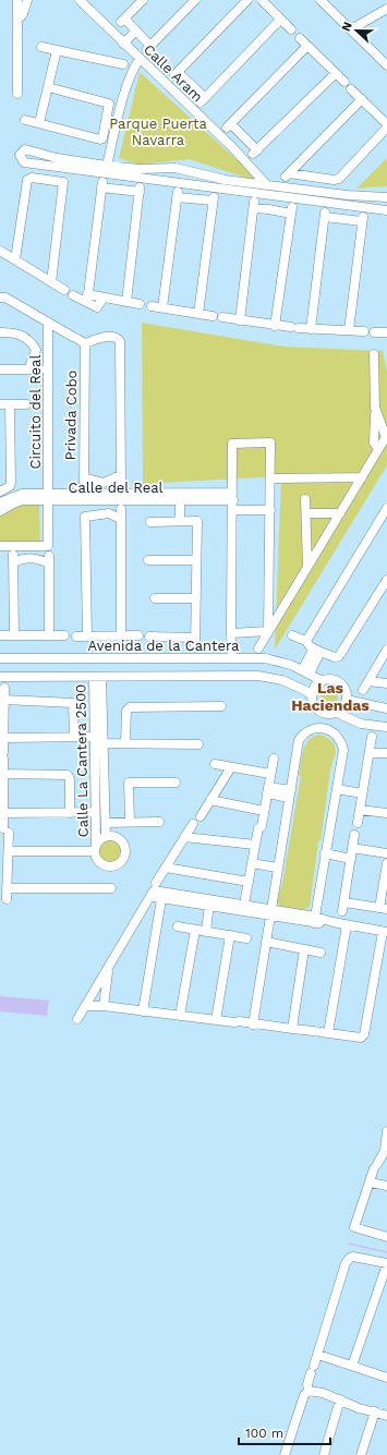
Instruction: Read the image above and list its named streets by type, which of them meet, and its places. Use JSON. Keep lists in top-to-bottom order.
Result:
{
  "streets": {
    "street": [
      "Calle Aram",
      "Circuito del Real",
      "Privada Cobo",
      "Calle del Real",
      "Avenida de la Cantera",
      "Calle La Cantera 2500"
    ]
  },
  "crossings": [
    ["Circuito del Real", "Calle del Real"],
    ["Avenida de la Cantera", "Calle La Cantera 2500"]
  ],
  "districts": ["Las Haciendas"],
  "parks": ["Parque Puerta Navarra"],
  "scale_bar": "100 m",
  "north": "left"
}
